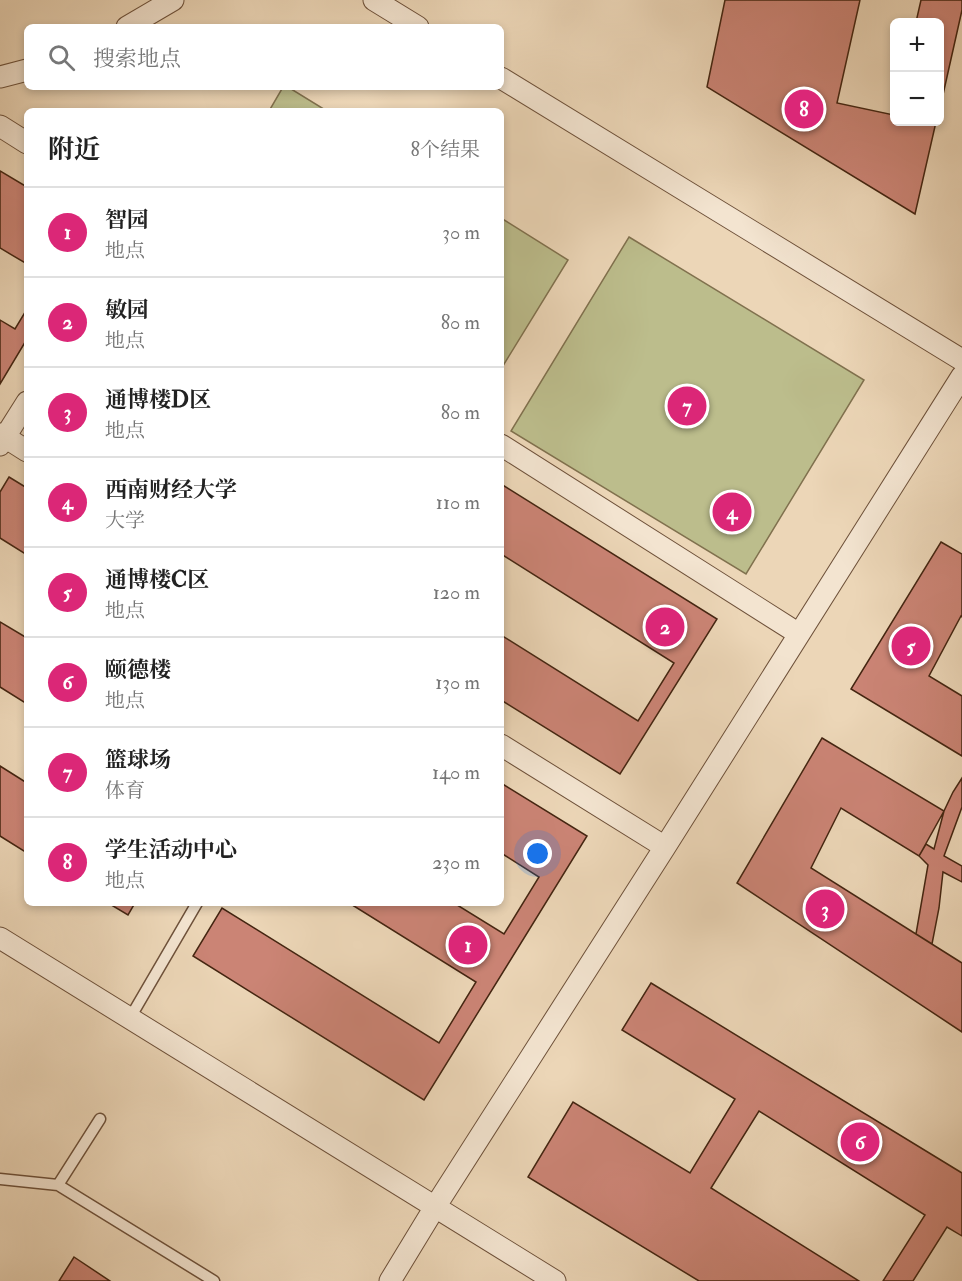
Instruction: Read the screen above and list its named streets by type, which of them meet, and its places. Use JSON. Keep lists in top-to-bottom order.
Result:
{
  "page": {
    "map_buttons": ["+", "−"],
    "search": "搜索地点",
    "pins": [
      "8",
      "7",
      "4",
      "2",
      "5",
      "3",
      "1",
      "6"
    ],
    "heading": ["附近", "8个结果"],
    "list": [
      {
        "mark": "1",
        "name": "智园",
        "note": "地点",
        "value": "30 m"
      },
      {
        "mark": "2",
        "name": "敏园",
        "note": "地点",
        "value": "80 m"
      },
      {
        "mark": "3",
        "name": "通博楼D区",
        "note": "地点",
        "value": "80 m"
      },
      {
        "mark": "4",
        "name": "西南财经大学",
        "note": "大学",
        "value": "110 m"
      },
      {
        "mark": "5",
        "name": "通博楼C区",
        "note": "地点",
        "value": "120 m"
      },
      {
        "mark": "6",
        "name": "颐德楼",
        "note": "地点",
        "value": "130 m"
      },
      {
        "mark": "7",
        "name": "篮球场",
        "note": "体育",
        "value": "140 m"
      },
      {
        "mark": "8",
        "name": "学生活动中心",
        "note": "地点",
        "value": "230 m"
      }
    ]
  }
}
